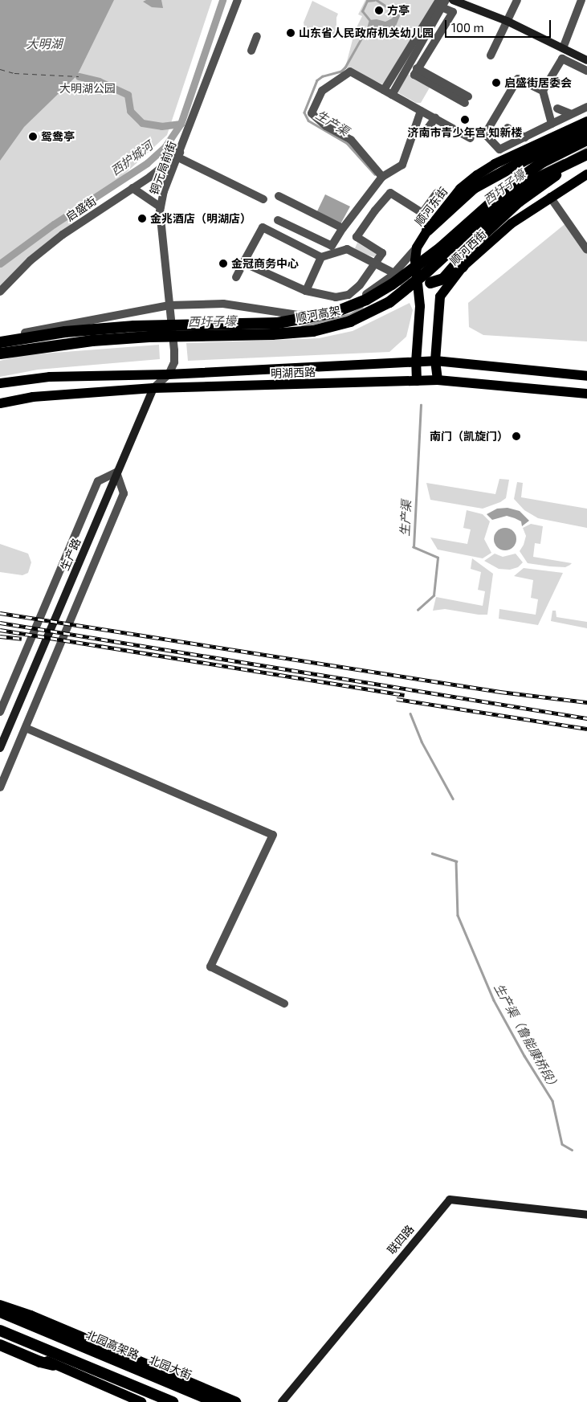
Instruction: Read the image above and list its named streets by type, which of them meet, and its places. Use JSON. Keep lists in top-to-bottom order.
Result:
{
  "streets": {
    "highway": ["顺河高架", "北园高架路"],
    "main road": [
      "顺河东街",
      "顺河西街",
      "明湖西路",
      "生产路",
      "联四路",
      "北园大街"
    ],
    "street": ["铜元局前街", "启盛街"]
  },
  "crossings": [
    ["铜元局前街", "启盛街"],
    ["铜元局前街", "明湖西路"],
    ["铜元局前街", "生产路"],
    ["顺河东街", "明湖西路"],
    ["顺河西街", "明湖西路"],
    ["明湖西路", "生产路"]
  ],
  "water": [
    "大明湖",
    "生产渠",
    "西护城河",
    "西圩子壕",
    "生产渠（鲁能康桥段）"
  ],
  "parks": ["大明湖公园"],
  "places": [
    "方亭",
    "山东省人民政府机关幼儿园",
    "启盛街居委会",
    "济南市青少年宫 知新楼",
    "鸳鸯亭",
    "金兆酒店（明湖店）",
    "金冠商务中心",
    "南门（凯旋门）"
  ],
  "scale_bar": "100 m"
}
